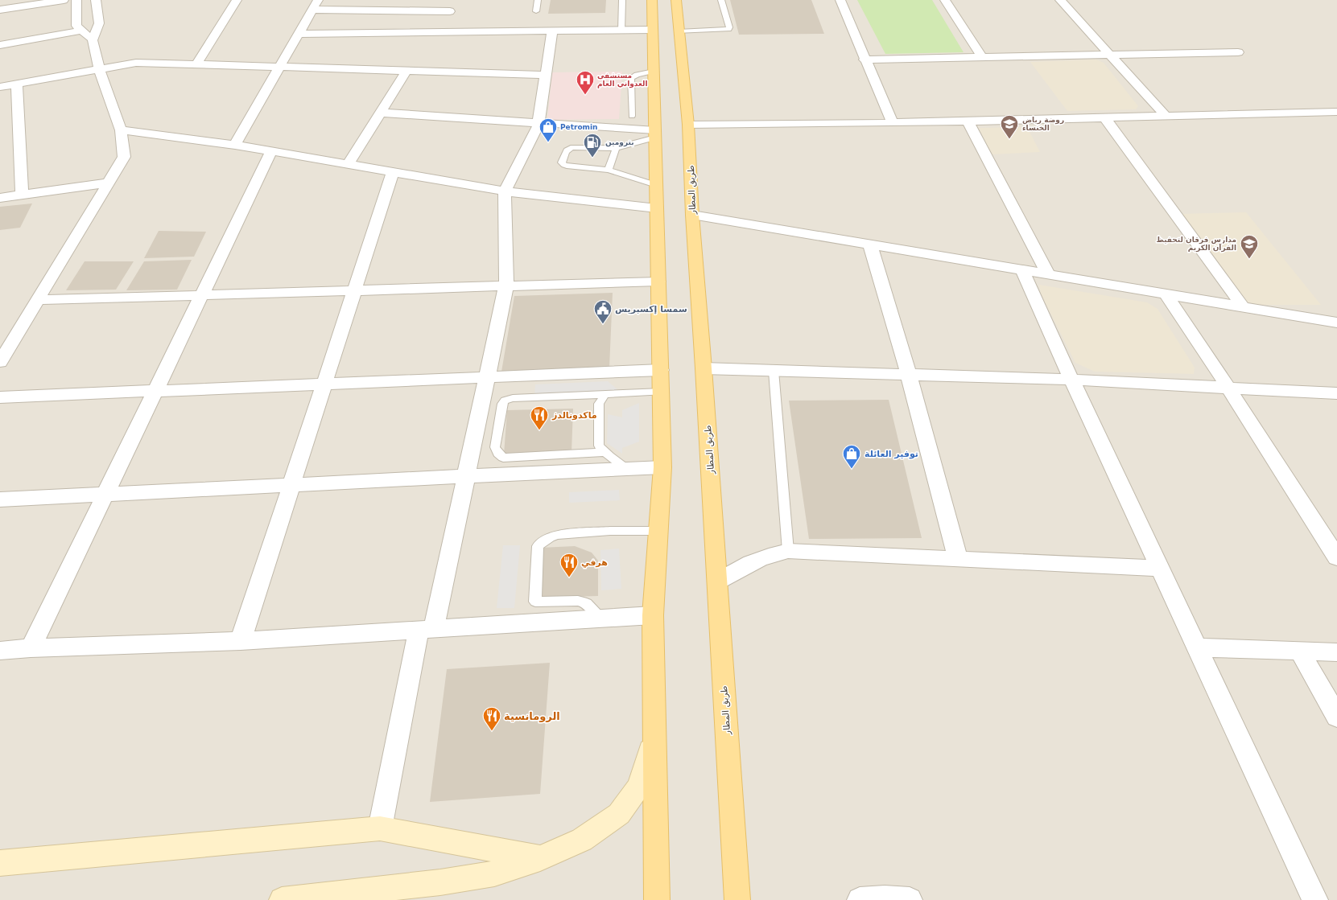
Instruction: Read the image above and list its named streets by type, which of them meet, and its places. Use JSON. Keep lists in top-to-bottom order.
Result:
{
  "streets": {
    "main road": ["طريق المطار"]
  },
  "places": {
    "hospital": ["مستشفى العدواني العام"],
    "school or university": ["روضة رياض الخنساء", "مدارس فرقان لتحفيظ القرآن الكريم"],
    "shop": ["Petromin", "توفير العائلة"],
    "fuel station": ["بترومين"],
    "public building": ["سمسا إكسبريس"],
    "restaurant": ["ماكدونالدز", "هرفي", "الرومانسية"]
  }
}
